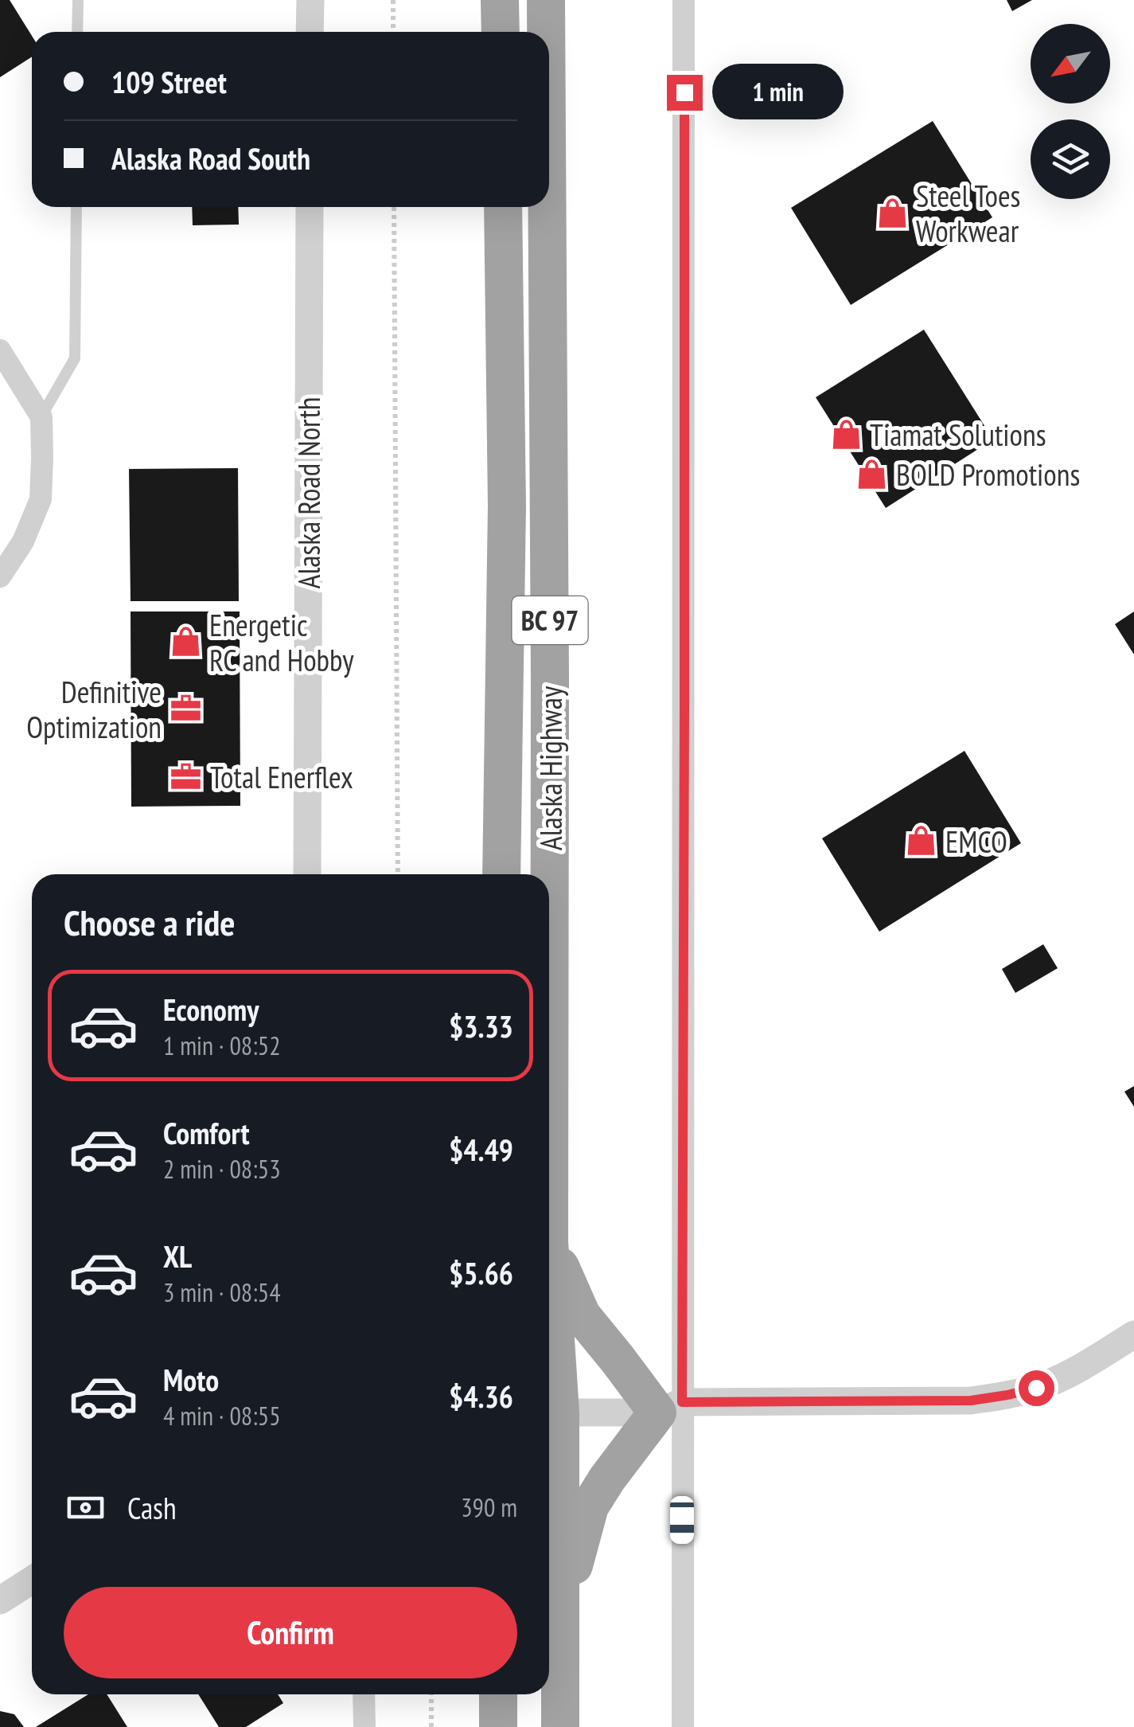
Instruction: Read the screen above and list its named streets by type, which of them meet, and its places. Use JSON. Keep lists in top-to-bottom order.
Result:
{
  "streets": {
    "highway": ["BC 97", "Alaska Highway"],
    "street": ["Alaska Road North"]
  },
  "places": {
    "shop": [
      "Steel Toes Workwear",
      "Tiamat Solutions",
      "BOLD Promotions",
      "Energetic RC and Hobby",
      "EMCO"
    ],
    "office": ["Definitive Optimization", "Total Enerflex"]
  },
  "north": "bottom left",
  "page": {
    "banner": ["109 Street", "Alaska Road South"],
    "bubble": "1 min",
    "heading": "Choose a ride",
    "list": [
      {
        "name": "Economy",
        "note": "1 min · 08:52",
        "value": "$3.33"
      },
      {
        "name": "Comfort",
        "note": "2 min · 08:53",
        "value": "$4.49"
      },
      {
        "name": "XL",
        "note": "3 min · 08:54",
        "value": "$5.66"
      },
      {
        "name": "Moto",
        "note": "4 min · 08:55",
        "value": "$4.36"
      }
    ],
    "pay": ["Cash", "390 m"],
    "buttons": "Confirm"
  }
}
